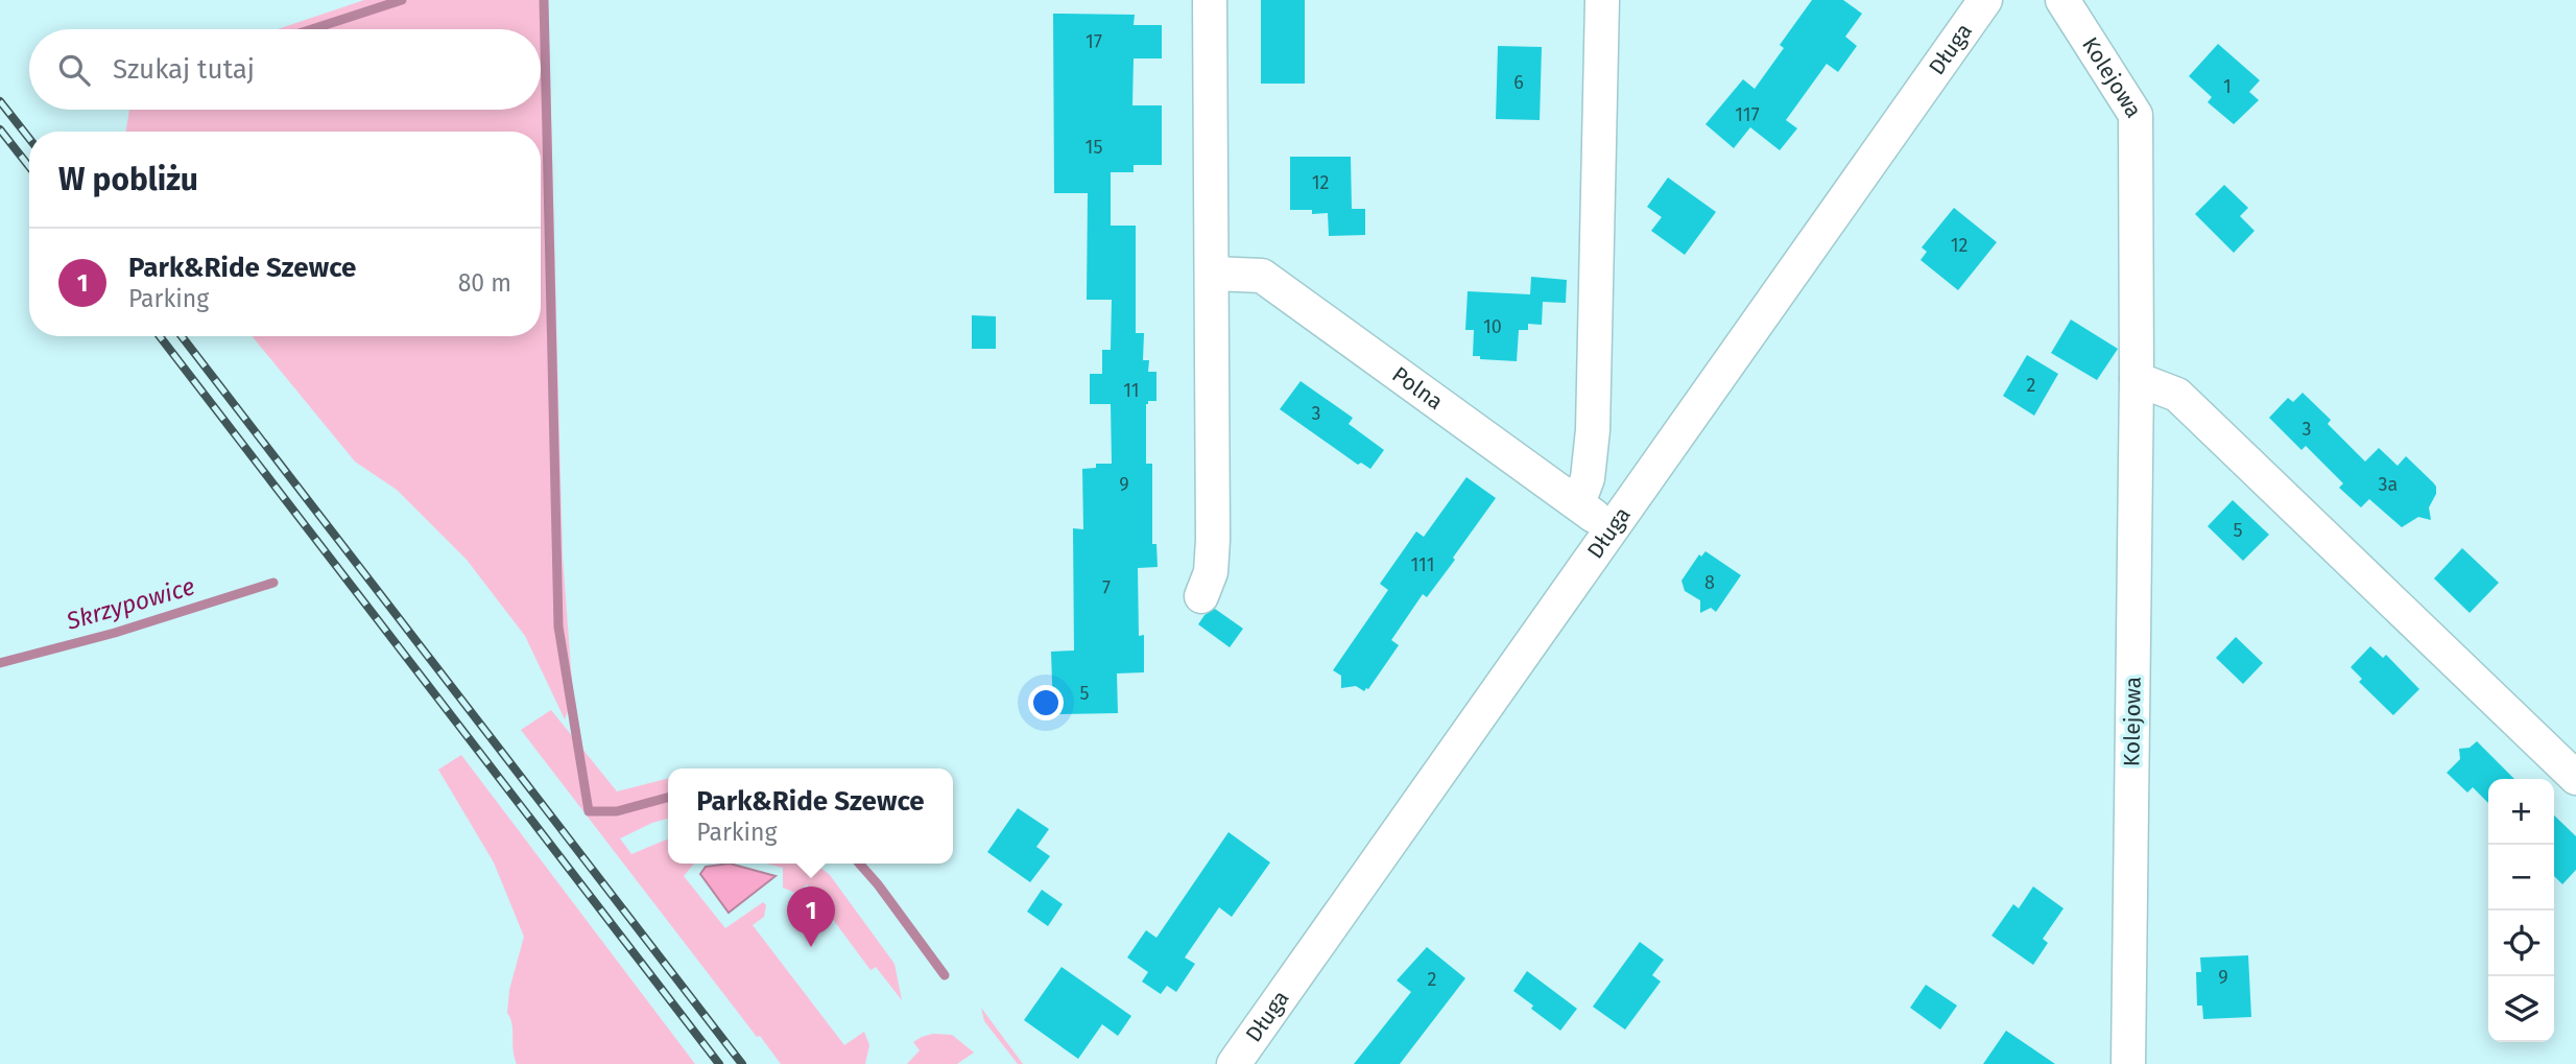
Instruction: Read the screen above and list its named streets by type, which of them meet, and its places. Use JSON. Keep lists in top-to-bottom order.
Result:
{
  "streets": {
    "street": ["Długa", "Kolejowa", "Polna"]
  },
  "crossings": [
    ["Długa", "Polna"]
  ],
  "water": ["Skrzypowice"],
  "house_numbers": [
    "17",
    "6",
    "1",
    "117",
    "15",
    "12",
    "12",
    "10",
    "2",
    "11",
    "3",
    "3",
    "9",
    "3a",
    "5",
    "111",
    "8",
    "7",
    "5",
    "9",
    "2"
  ],
  "page": {
    "search": "Szukaj tutaj",
    "heading": "W pobliżu",
    "list": [
      {
        "mark": "1",
        "name": "Park&Ride Szewce",
        "note": "Parking",
        "value": "80 m"
      }
    ],
    "popup": ["Park&Ride Szewce", "Parking"],
    "map_buttons": ["+", "−"],
    "pins": "1"
  }
}
